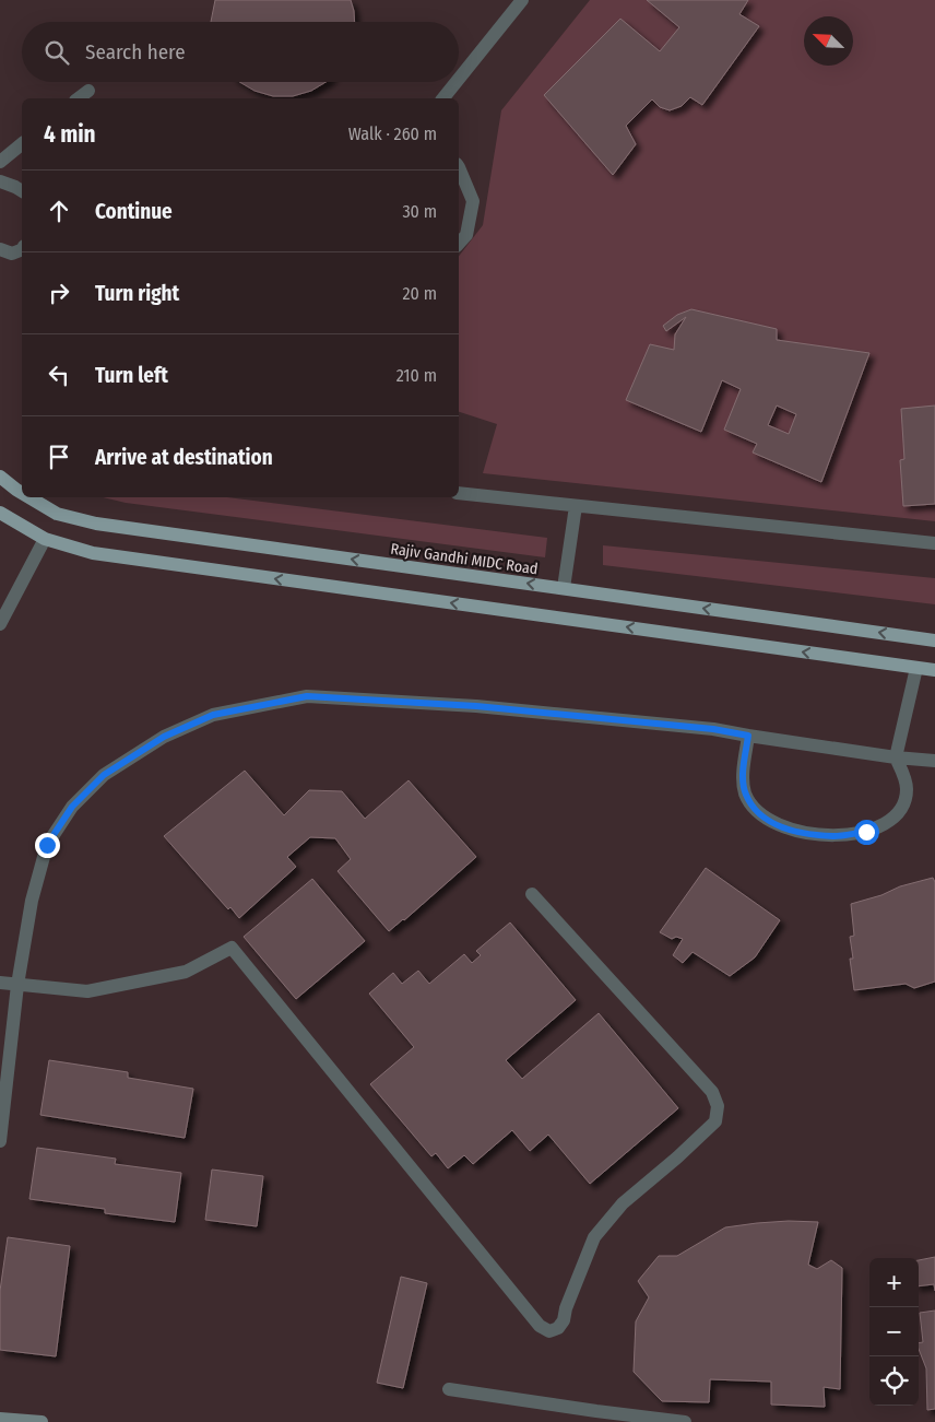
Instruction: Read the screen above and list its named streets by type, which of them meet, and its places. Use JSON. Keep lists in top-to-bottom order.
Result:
{
  "streets": {
    "main road": ["Rajiv Gandhi MIDC Road"]
  },
  "north": "top left",
  "page": {
    "search": "Search here",
    "heading": ["4 min", "Walk · 260 m"],
    "list": [
      ["Continue", "30 m"],
      ["Turn right", "20 m"],
      ["Turn left", "210 m"],
      "Arrive at destination"
    ],
    "map_buttons": ["+", "−"]
  }
}
